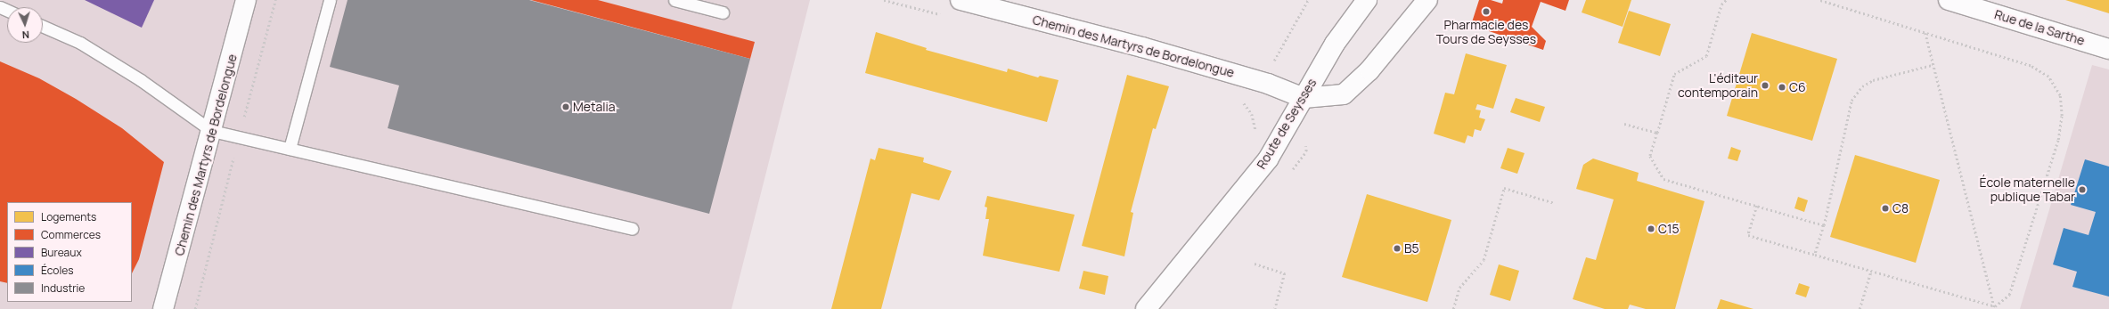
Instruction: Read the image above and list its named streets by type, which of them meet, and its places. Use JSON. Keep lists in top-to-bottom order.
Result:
{
  "streets": {
    "street": ["Rue de la Sarthe", "Chemin des Martyrs de Bordelongue", "Route de Seysses"]
  },
  "crossings": [
    ["Chemin des Martyrs de Bordelongue", "Route de Seysses"]
  ],
  "places": [
    "Pharmacie des Tours de Seysses",
    "L'éditeur contemporain",
    "C6",
    "Metalia",
    "École maternelle publique Tabar",
    "C8",
    "C15",
    "B5"
  ],
  "legend": [
    "Logements",
    "Commerces",
    "Bureaux",
    "Écoles",
    "Industrie"
  ],
  "north": "bottom"
}
